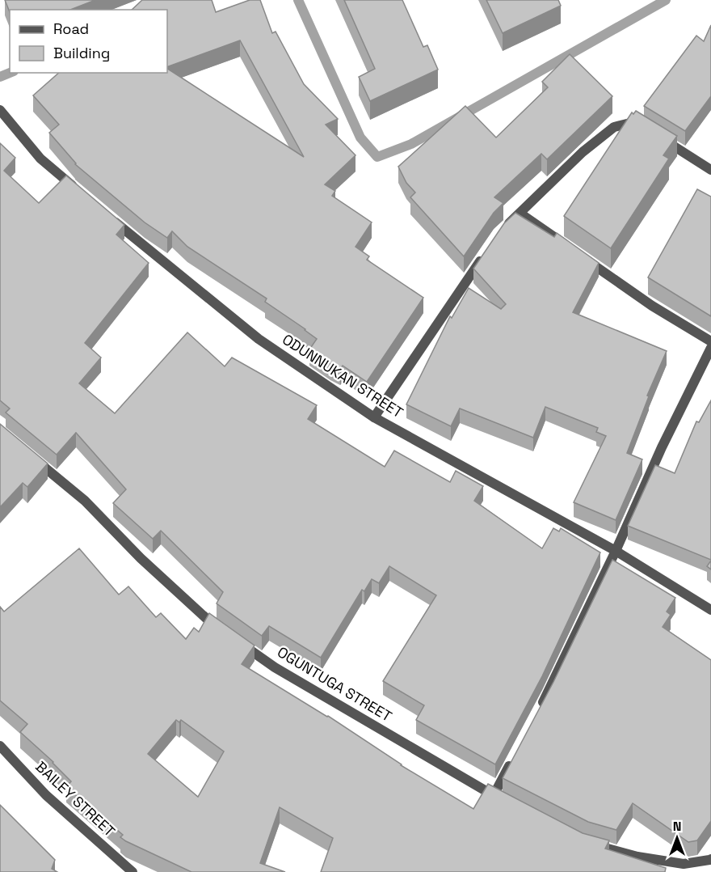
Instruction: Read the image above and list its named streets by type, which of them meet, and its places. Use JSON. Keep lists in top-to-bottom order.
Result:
{
  "streets": {
    "street": ["ODUNNUKAN STREET", "OGUNTUGA STREET", "BAILEY STREET"]
  },
  "legend": ["Road", "Building"],
  "north": "top"
}
